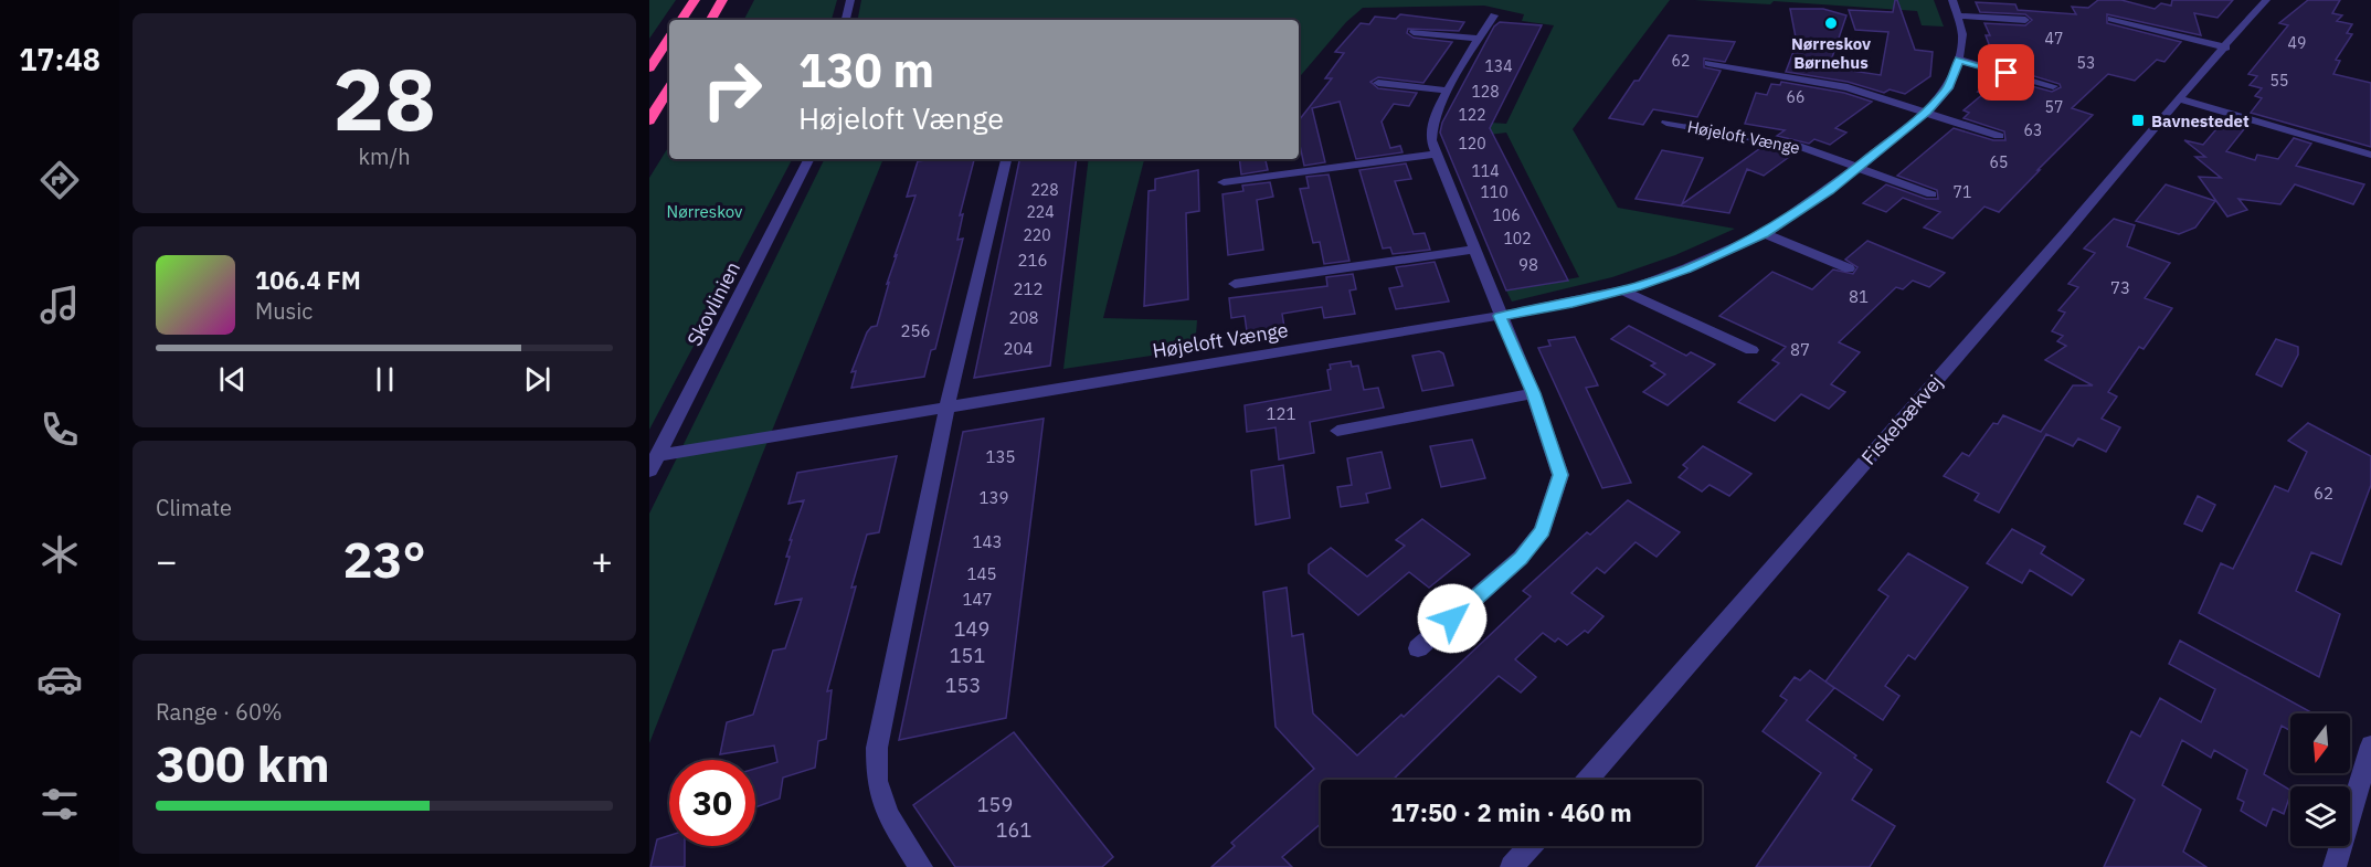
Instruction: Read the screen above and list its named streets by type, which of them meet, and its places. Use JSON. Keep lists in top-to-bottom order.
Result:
{
  "streets": {
    "street": ["Højeloft Vænge", "Skovlinien", "Fiskebækvej"]
  },
  "crossings": [
    ["Højeloft Vænge", "Skovlinien"]
  ],
  "parks": ["Nørreskov"],
  "places": {
    "other": ["Nørreskov Børnehus"],
    "transit": ["Bavnestedet"]
  },
  "house_numbers": [
    "47",
    "49",
    "62",
    "53",
    "134",
    "55",
    "128",
    "66",
    "57",
    "122",
    "63",
    "120",
    "65",
    "114",
    "228",
    "110",
    "71",
    "224",
    "106",
    "220",
    "102",
    "216",
    "98",
    "73",
    "212",
    "81",
    "208",
    "256",
    "204",
    "87",
    "121",
    "135",
    "62",
    "139",
    "143",
    "145",
    "147",
    "149",
    "151",
    "153",
    "159",
    "161"
  ],
  "north": "bottom",
  "page": {
    "tabs": "17:48",
    "tile": [
      ["28", "km/h"],
      "Climate",
      ["Range · 60%", "300 km"]
    ],
    "turn": ["130 m", "Højeloft Vænge"],
    "song": ["106.4 FM", "Music"],
    "heat": ["−", "23°", "+"],
    "limit": "30",
    "trip": "17:50 · 2 min · 460 m"
  }
}
